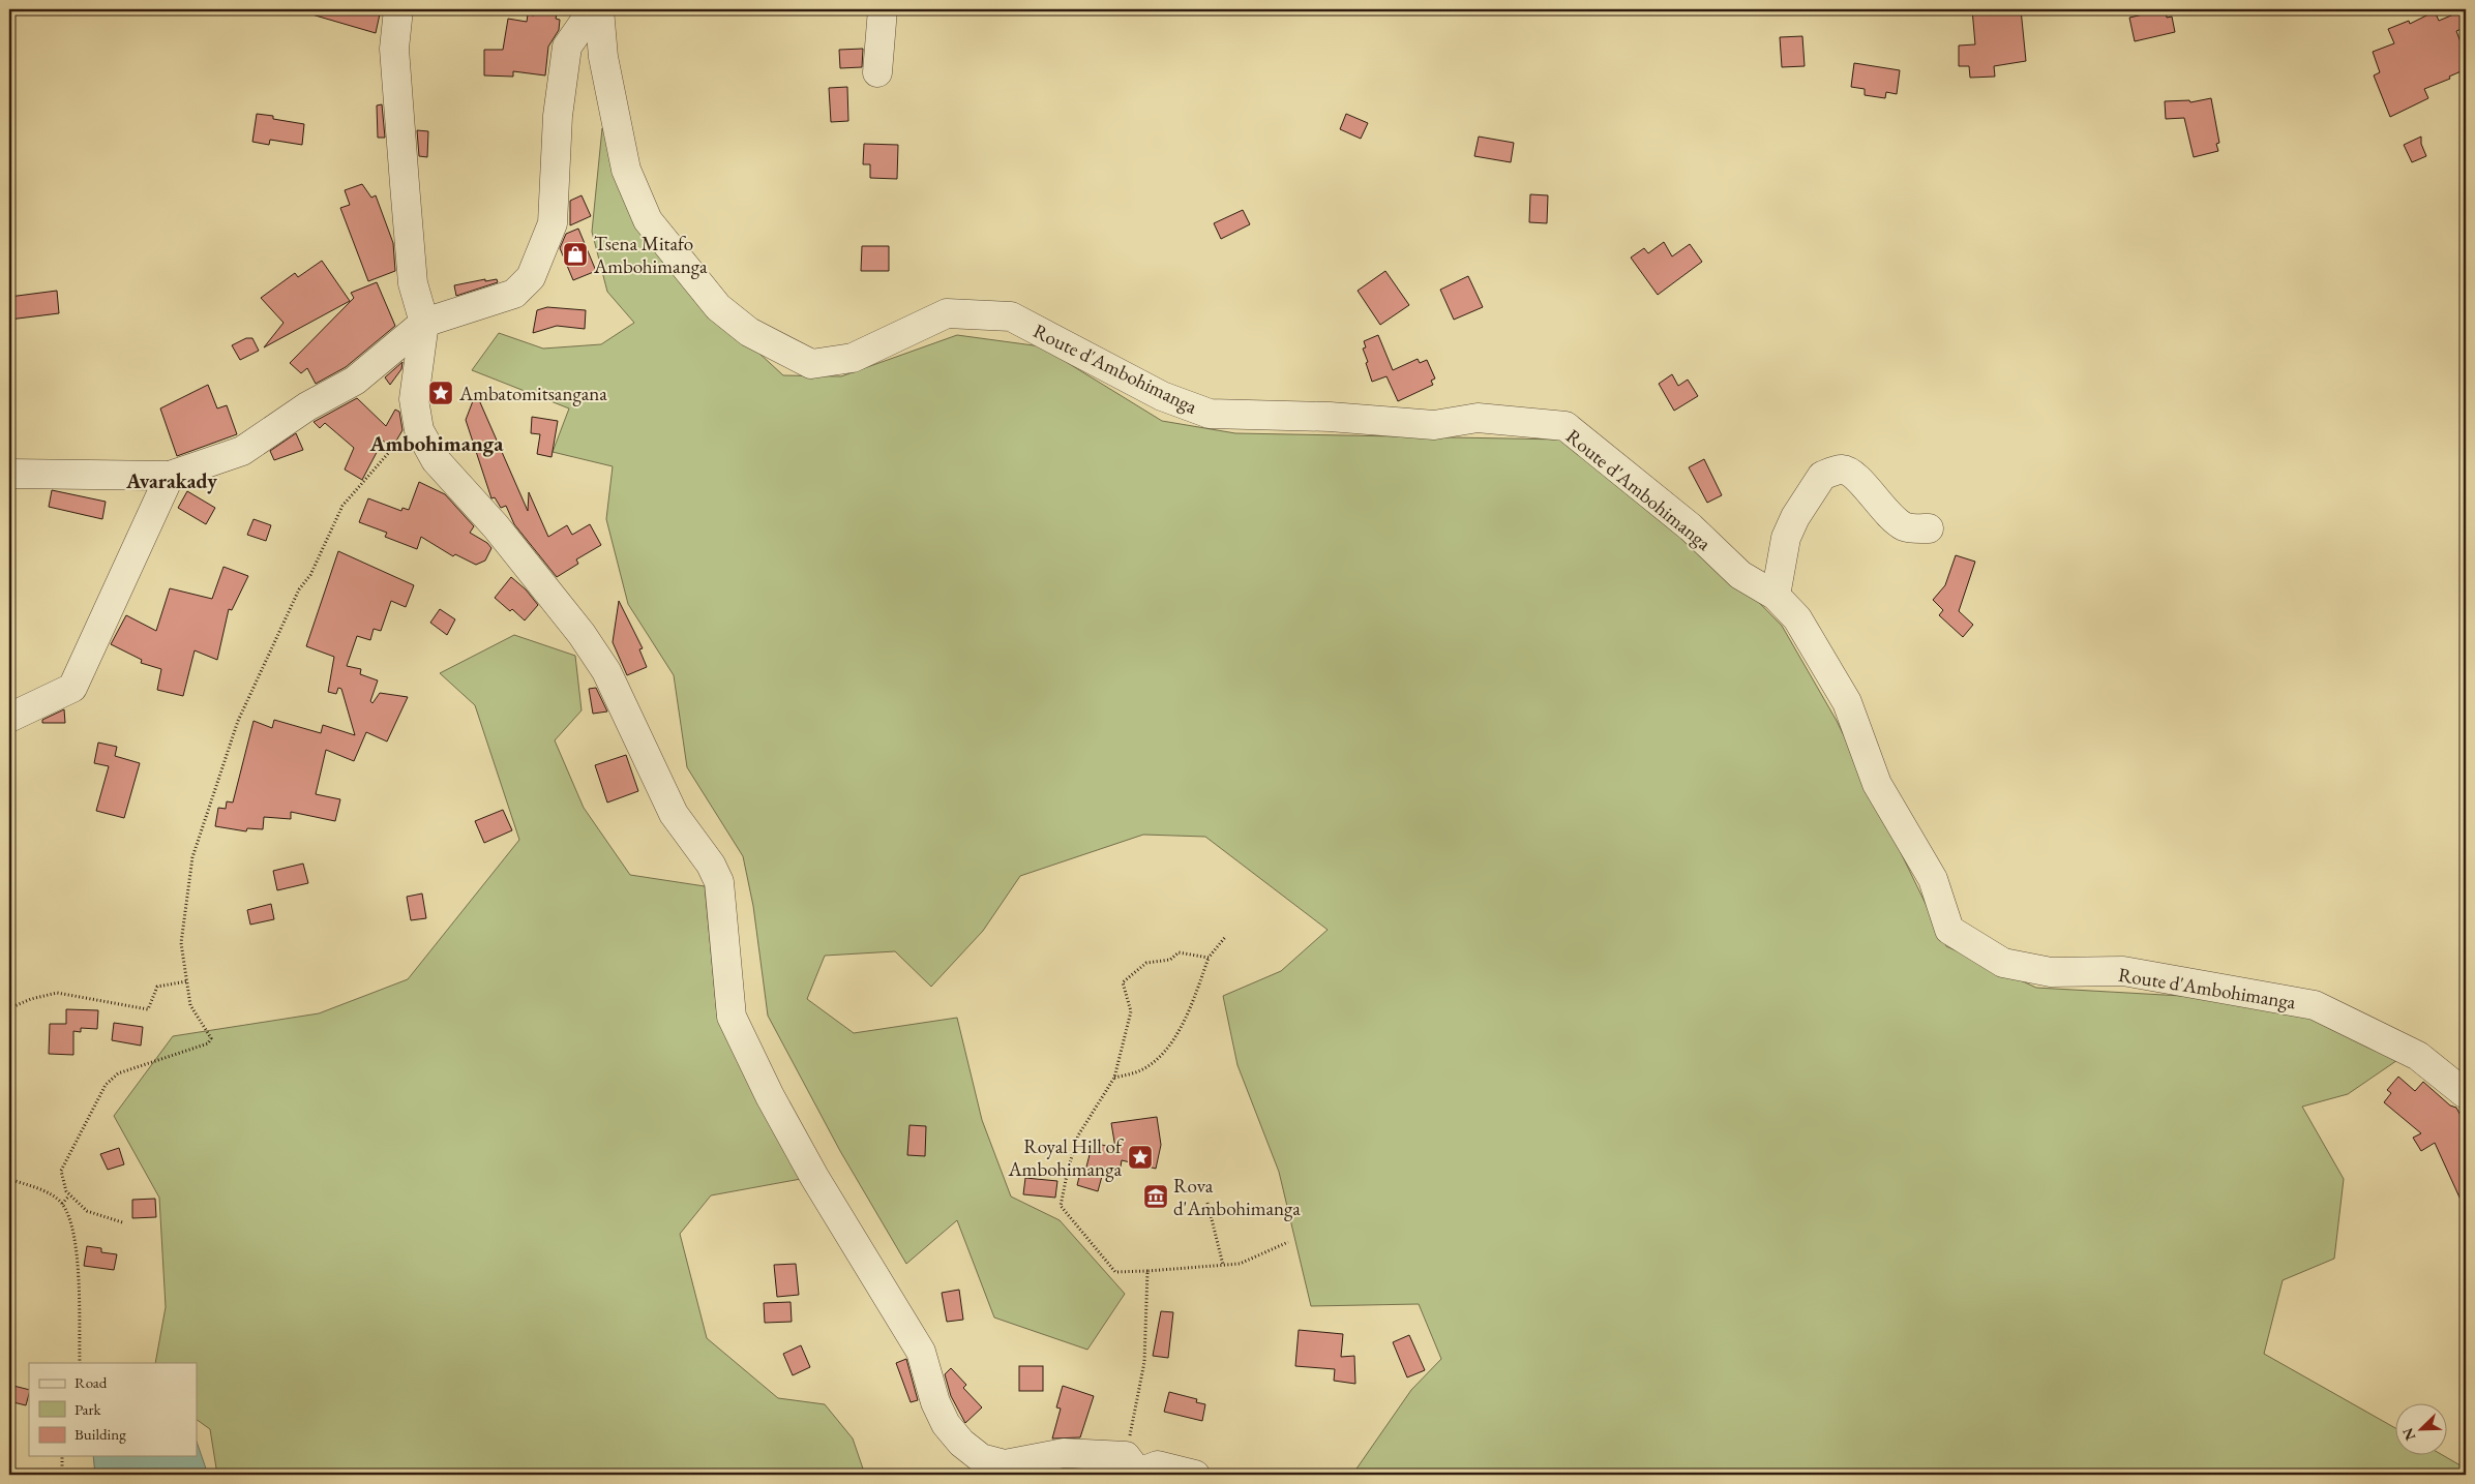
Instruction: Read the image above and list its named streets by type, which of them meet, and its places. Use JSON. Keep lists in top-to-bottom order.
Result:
{
  "streets": {
    "street": ["Route d'Ambohimanga"]
  },
  "districts": ["Ambohimanga", "Avarakady"],
  "places": {
    "shop": ["Tsena Mitafo Ambohimanga"],
    "place": ["Ambatomitsangana", "Royal Hill of Ambohimanga"],
    "museum": ["Rova d'Ambohimanga"]
  },
  "legend": ["Road", "Park", "Building"],
  "north": "bottom left"
}
